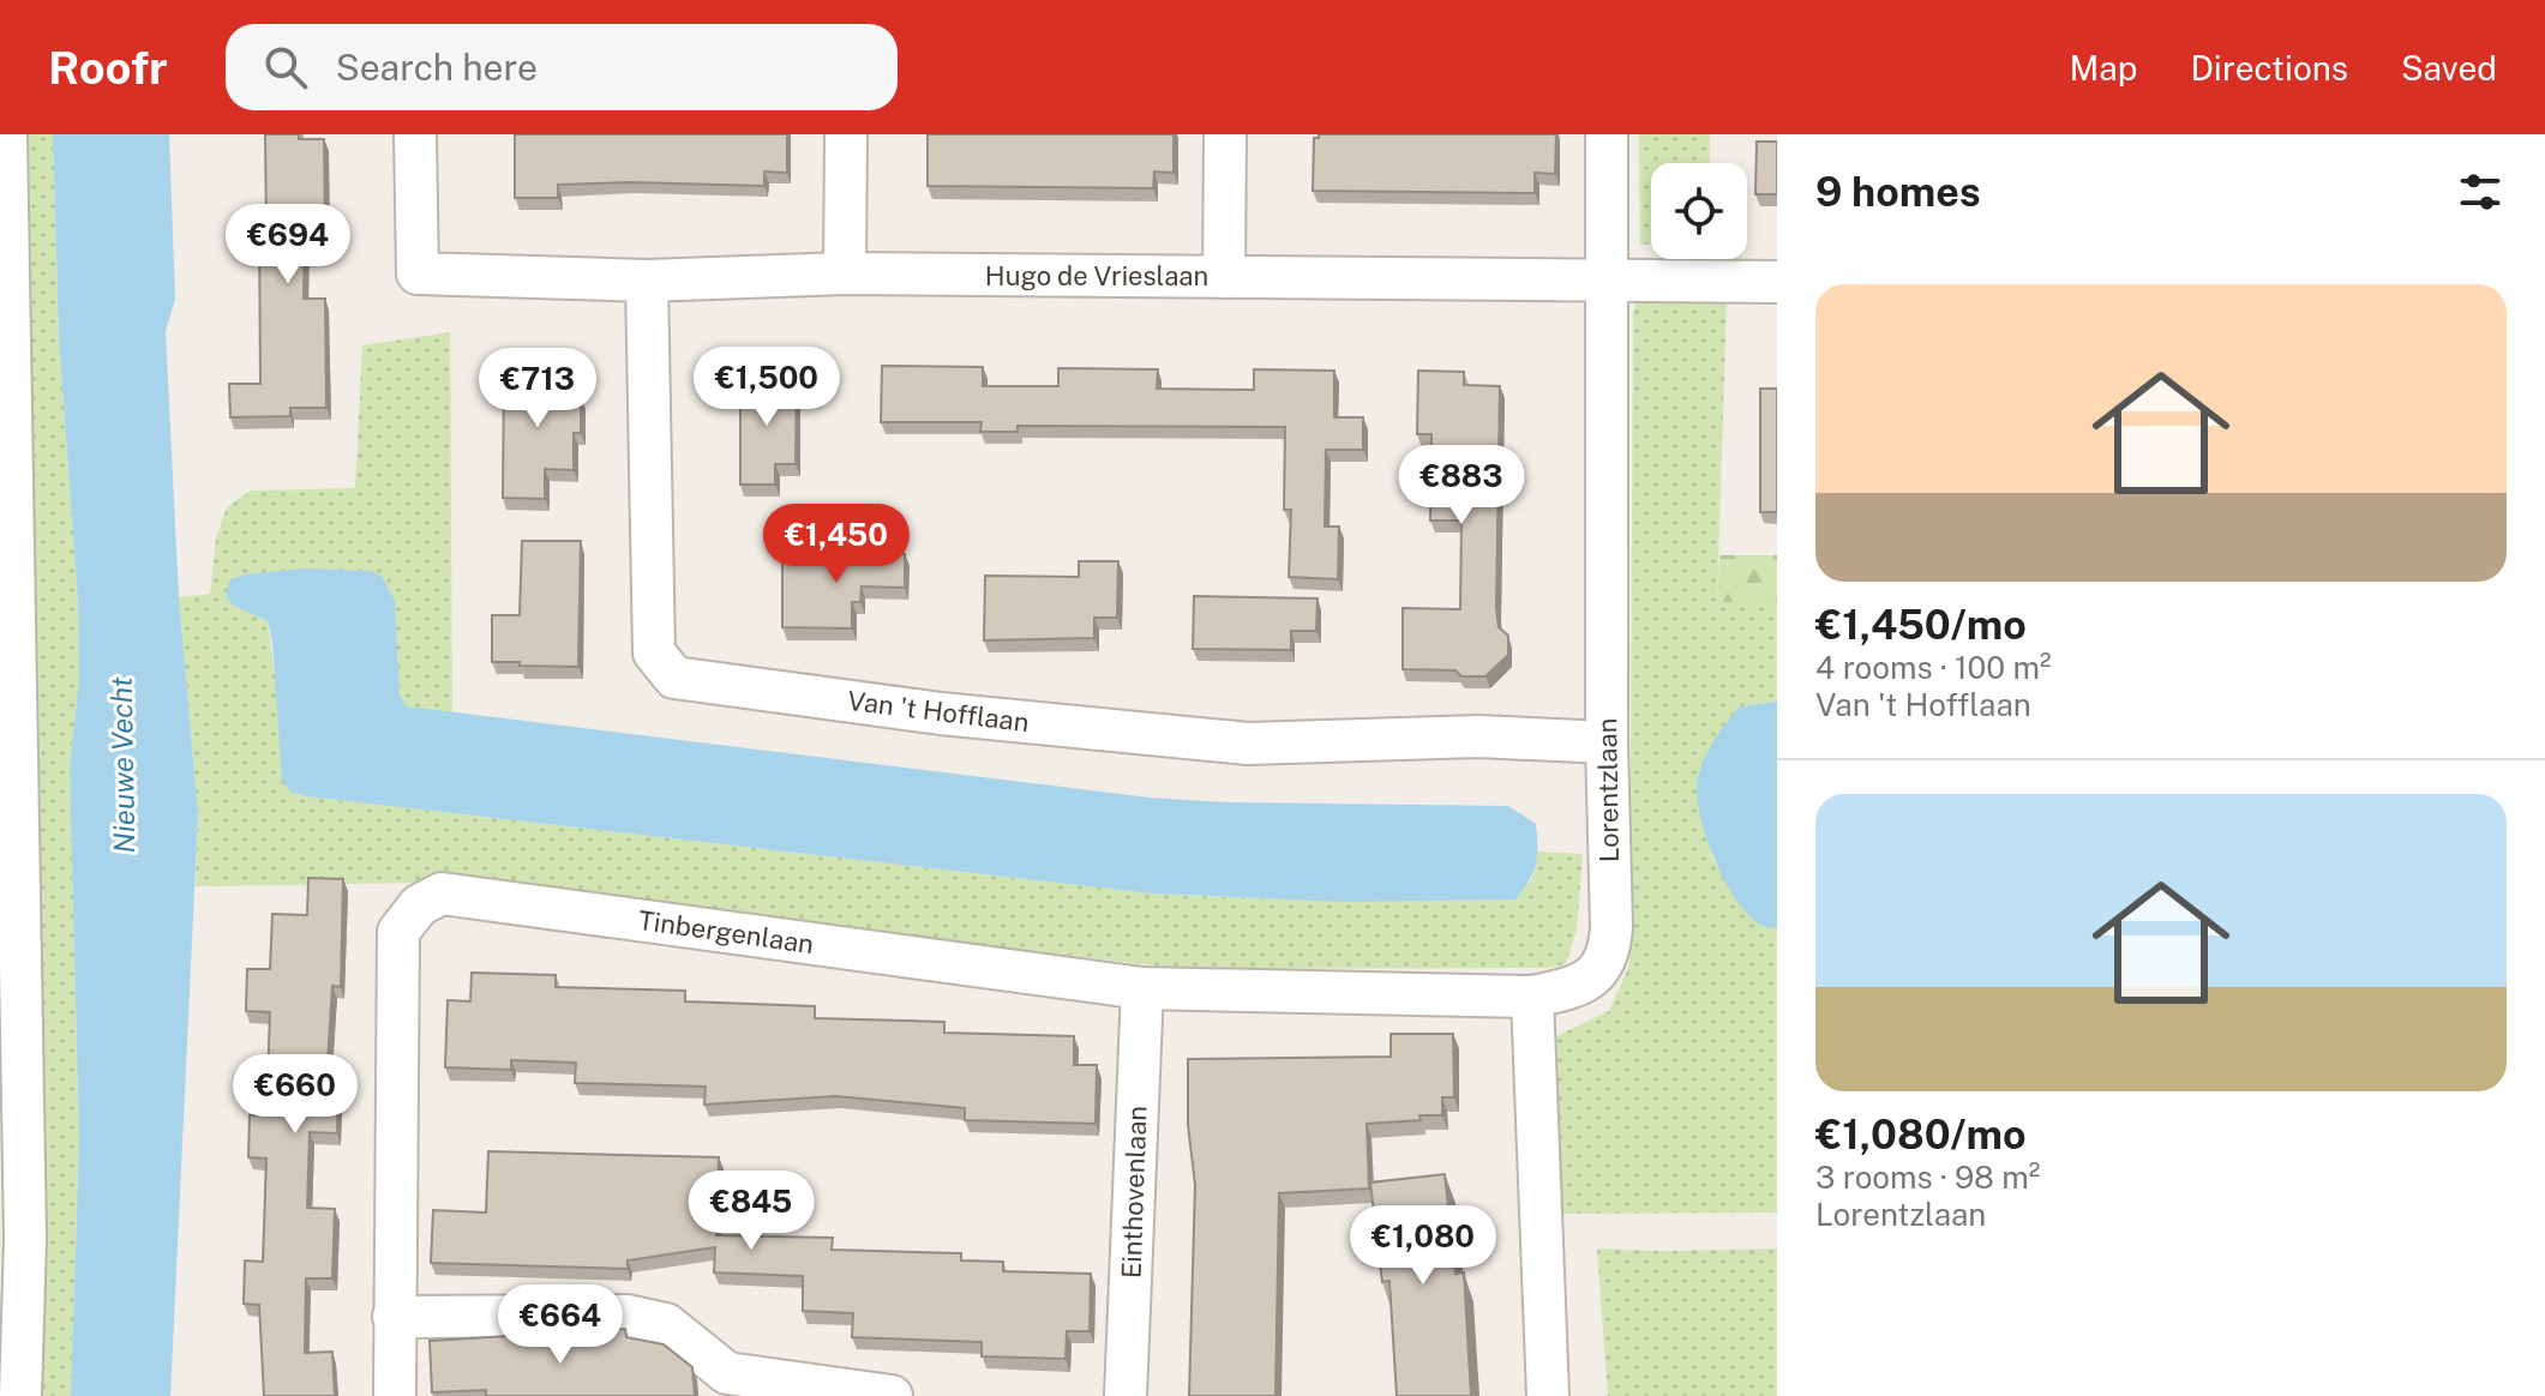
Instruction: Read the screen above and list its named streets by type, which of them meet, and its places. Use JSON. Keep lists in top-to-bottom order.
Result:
{
  "streets": {
    "street": [
      "Hugo de Vrieslaan",
      "Van 't Hofflaan",
      "Lorentzlaan",
      "Tinbergenlaan",
      "Einthovenlaan"
    ]
  },
  "crossings": [
    ["Hugo de Vrieslaan", "Van 't Hofflaan"],
    ["Hugo de Vrieslaan", "Lorentzlaan"],
    ["Van 't Hofflaan", "Lorentzlaan"],
    ["Lorentzlaan", "Tinbergenlaan"],
    ["Tinbergenlaan", "Einthovenlaan"]
  ],
  "water": ["Nieuwe Vecht"],
  "page": {
    "header": "Roofr",
    "search": "Search here",
    "nav": ["Map", "Directions", "Saved"],
    "heading": "9 homes",
    "price": [
      "€694",
      "€1,500",
      "€713",
      "€883",
      "€1,450",
      "€660",
      "€845",
      "€1,080",
      "€664"
    ],
    "list": [
      {
        "name": "€1,450/mo",
        "note": "4 rooms · 100 m² · Van 't Hofflaan"
      },
      {
        "name": "€1,080/mo",
        "note": "3 rooms · 98 m² · Lorentzlaan"
      }
    ]
  }
}
